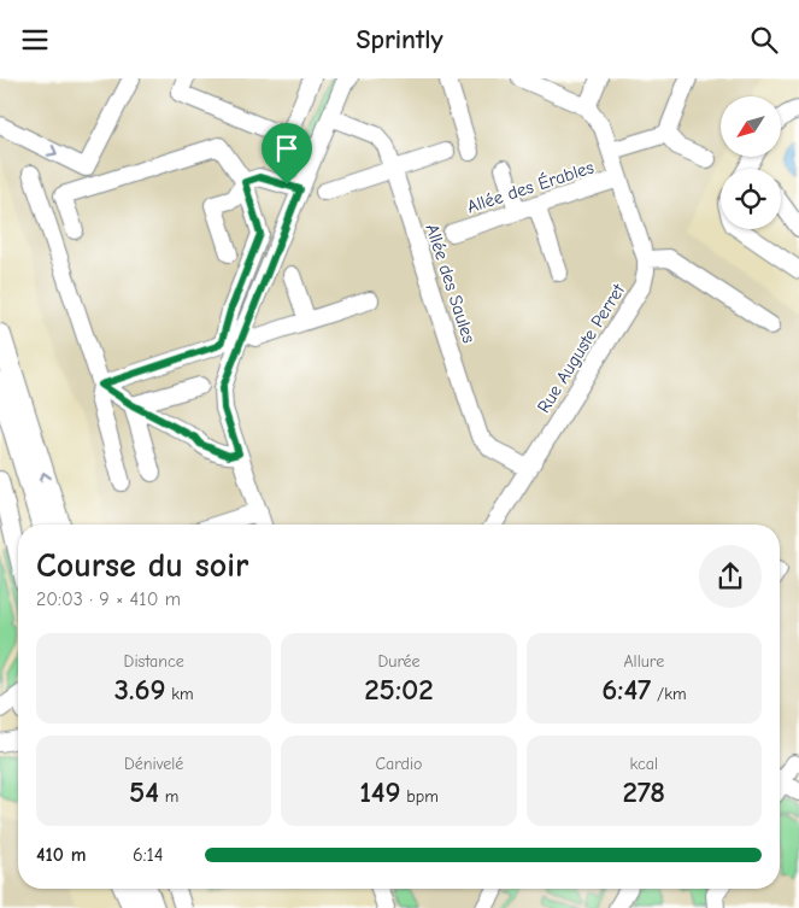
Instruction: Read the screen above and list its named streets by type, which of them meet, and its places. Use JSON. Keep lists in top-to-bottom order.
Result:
{
  "streets": {
    "street": ["Allée des Érables", "Allée des Saules", "Rue Auguste Perret"]
  },
  "crossings": [
    ["Allée des Érables", "Rue Auguste Perret"],
    ["Allée des Saules", "Rue Auguste Perret"]
  ],
  "north": "bottom left",
  "page": {
    "header": "Sprintly",
    "heading": ["Course du soir", "20:03 · 9 × 410 m"],
    "stats": [
      ["Distance", "3.69 km"],
      ["Durée", "25:02"],
      ["Allure", "6:47 /km"],
      ["Dénivelé", "54 m"],
      ["Cardio", "149 bpm"],
      ["kcal", "278"]
    ],
    "list": [
      {
        "name": "410 m",
        "note": "6:14"
      }
    ]
  }
}
